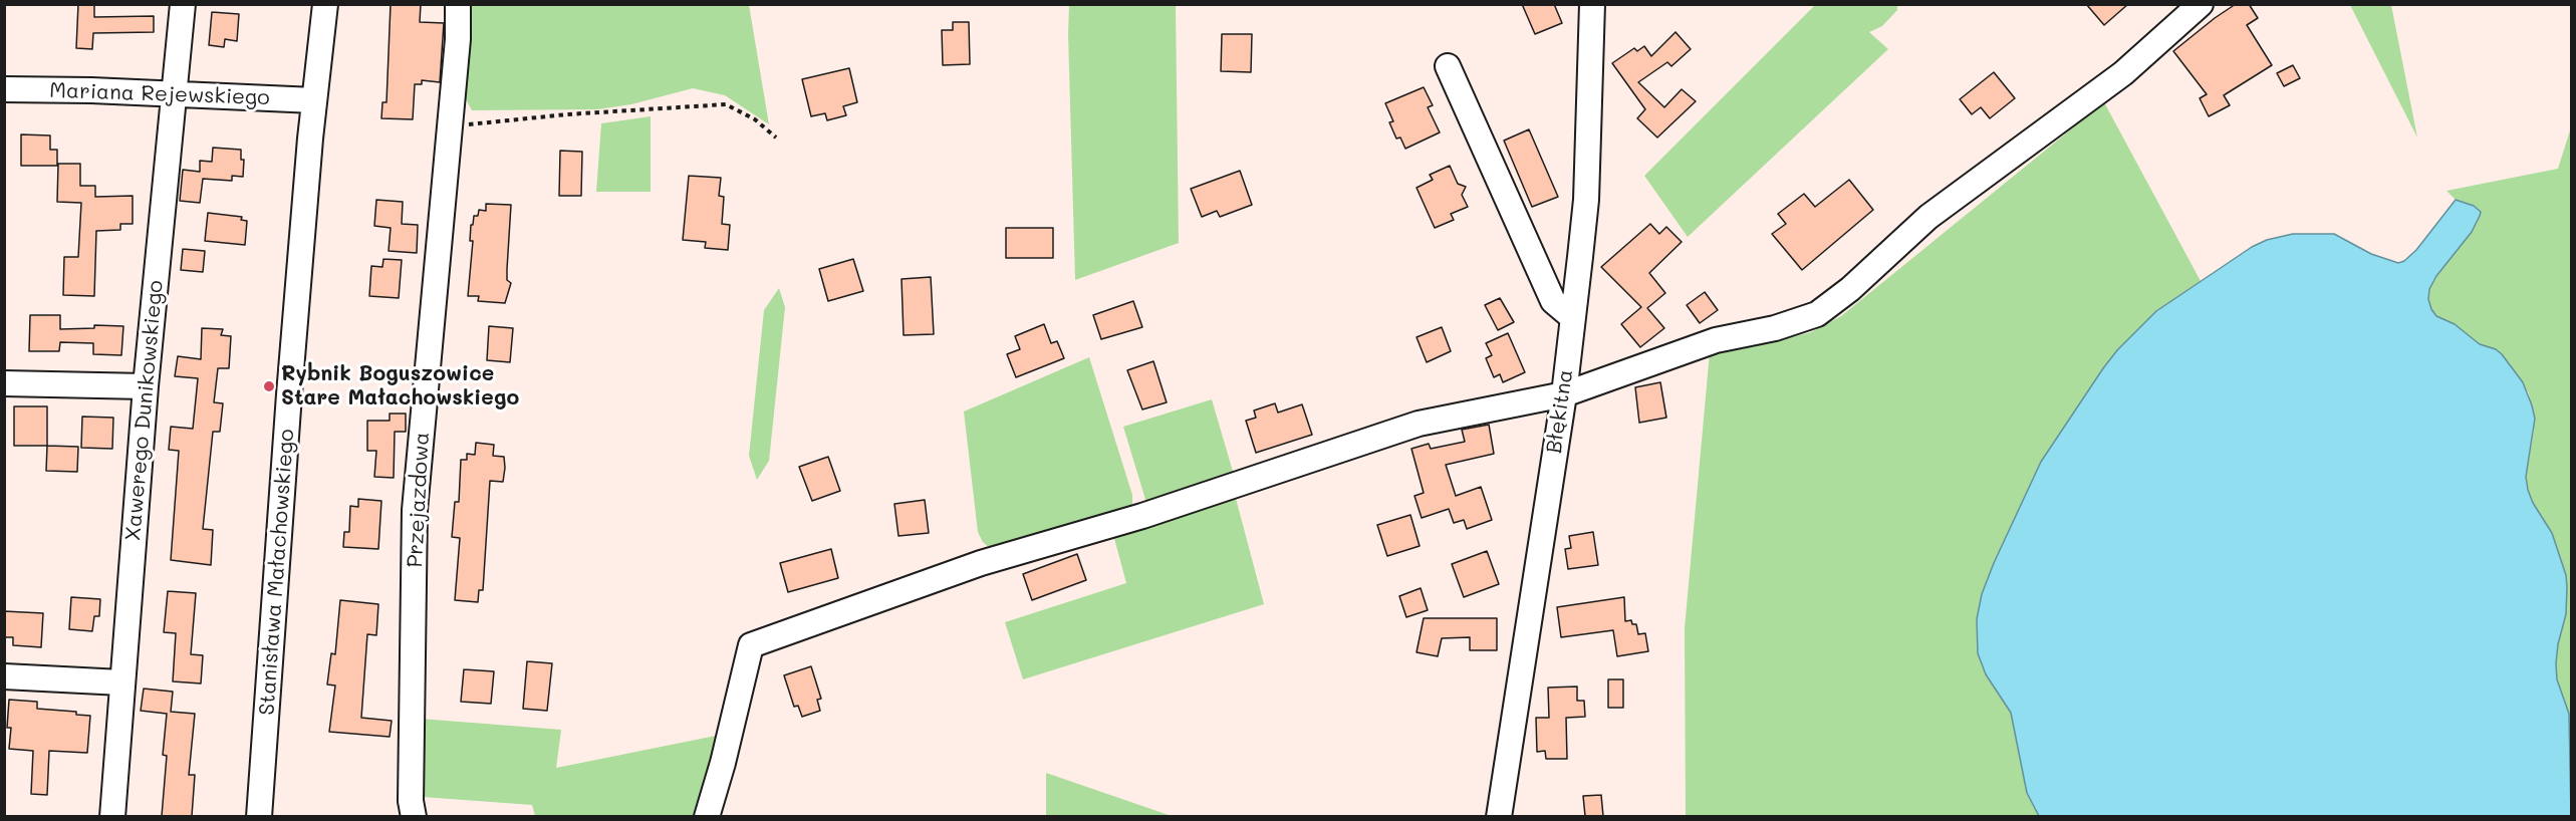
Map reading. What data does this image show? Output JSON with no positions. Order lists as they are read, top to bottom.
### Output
{
  "streets": {
    "street": [
      "Mariana Rejewskiego",
      "Xawerego Dunikowskiego",
      "Błękitna",
      "Przejazdowa",
      "Stanisława Małachowskiego"
    ]
  },
  "crossings": [
    ["Mariana Rejewskiego", "Xawerego Dunikowskiego"],
    ["Mariana Rejewskiego", "Stanisława Małachowskiego"]
  ],
  "places": ["Rybnik Boguszowice Stare Małachowskiego"]
}
